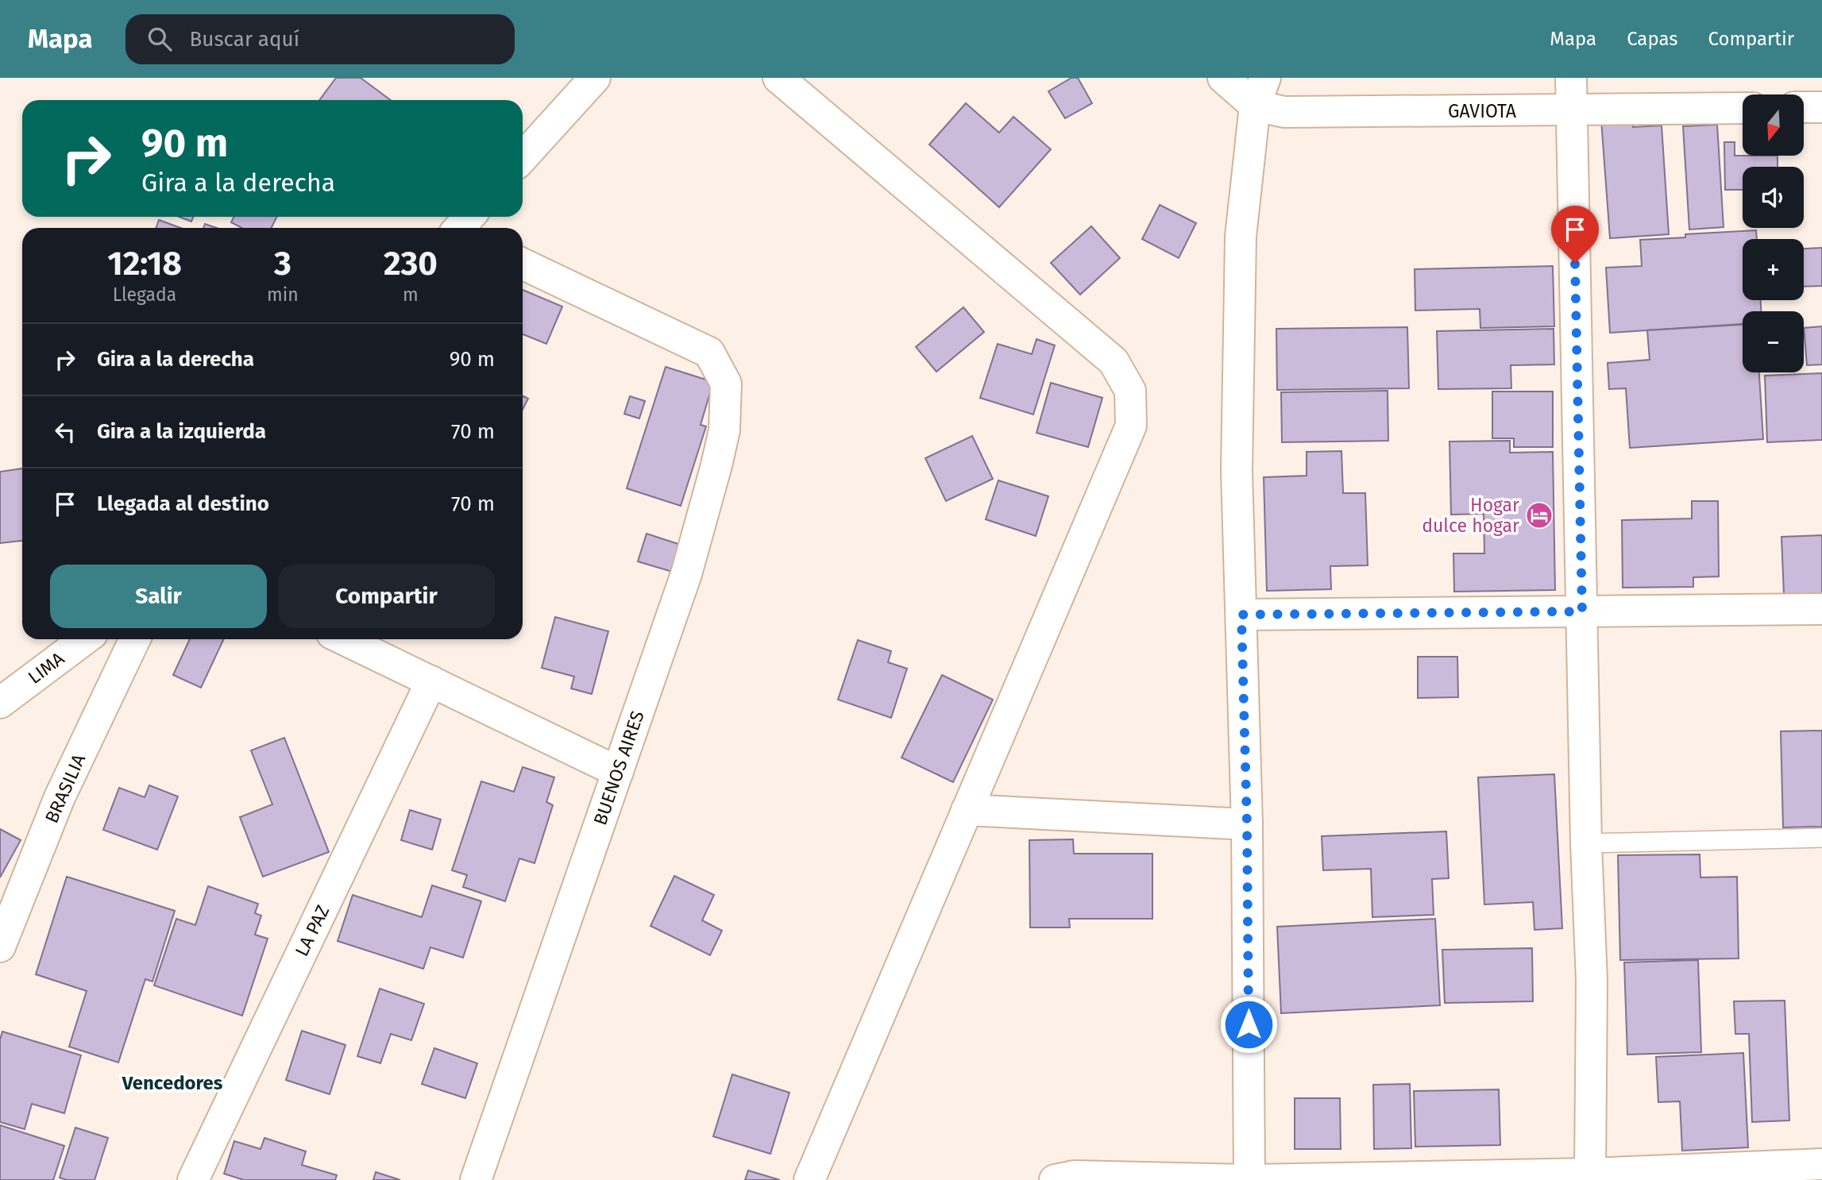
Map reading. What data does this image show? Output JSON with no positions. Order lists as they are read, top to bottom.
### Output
{
  "streets": {
    "street": [
      "GAVIOTA",
      "LIMA",
      "BUENOS AIRES",
      "BRASILIA",
      "LA PAZ"
    ]
  },
  "districts": ["Vencedores"],
  "places": {
    "hotel": ["Hogar dulce hogar"]
  },
  "north": "bottom",
  "page": {
    "header": "Mapa",
    "search": "Buscar aquí",
    "nav": ["Mapa", "Capas", "Compartir"],
    "map_buttons": ["+", "−"],
    "turn": ["90 m", "Gira a la derecha"],
    "eta": [
      "12:18",
      "Llegada",
      "3",
      "min",
      "230",
      "m"
    ],
    "list": [
      {
        "name": "Gira a la derecha",
        "value": "90 m"
      },
      {
        "name": "Gira a la izquierda",
        "value": "70 m"
      },
      {
        "name": "Llegada al destino",
        "value": "70 m"
      }
    ],
    "buttons": ["Salir", "Compartir"]
  }
}
